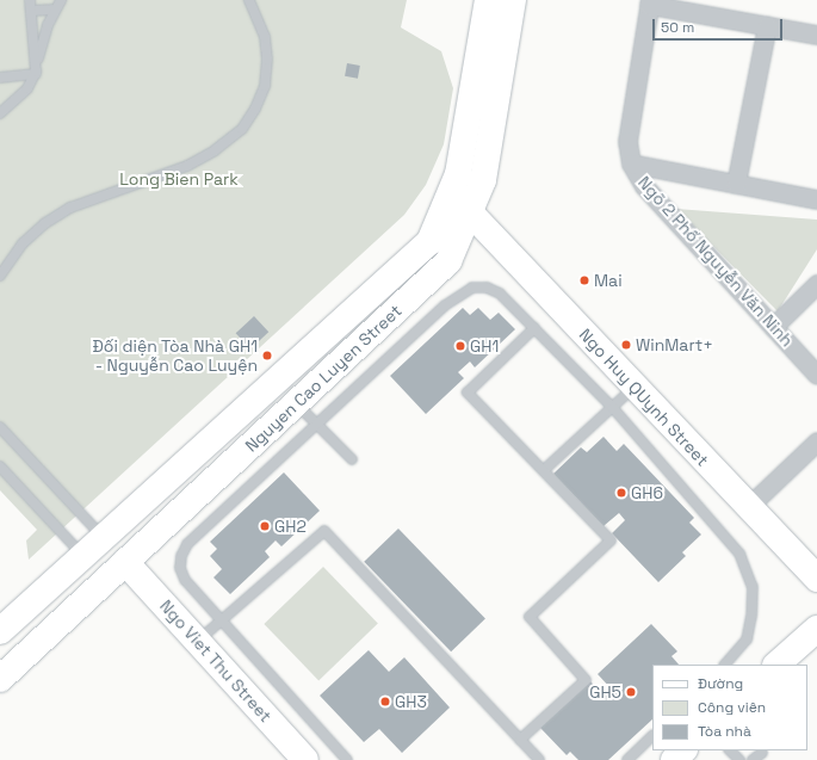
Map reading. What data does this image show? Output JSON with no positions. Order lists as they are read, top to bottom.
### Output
{
  "streets": {
    "street": [
      "Ngõ 2 Phố Nguyễn Văn Ninh",
      "Nguyen Cao Luyen Street",
      "Ngo Huy QUynh Street",
      "Ngo Viet Thu Street"
    ]
  },
  "crossings": [
    ["Nguyen Cao Luyen Street", "Ngo Huy QUynh Street"],
    ["Nguyen Cao Luyen Street", "Ngo Viet Thu Street"]
  ],
  "parks": ["Long Bien Park"],
  "places": [
    "Mai",
    "WinMart+",
    "GH1",
    "Đối diện Tòa Nhà GH1 - Nguyễn Cao Luyện",
    "GH6",
    "GH2",
    "GH5",
    "GH3"
  ],
  "legend": ["Đường", "Công viên", "Tòa nhà"],
  "scale_bar": "50 m"
}
